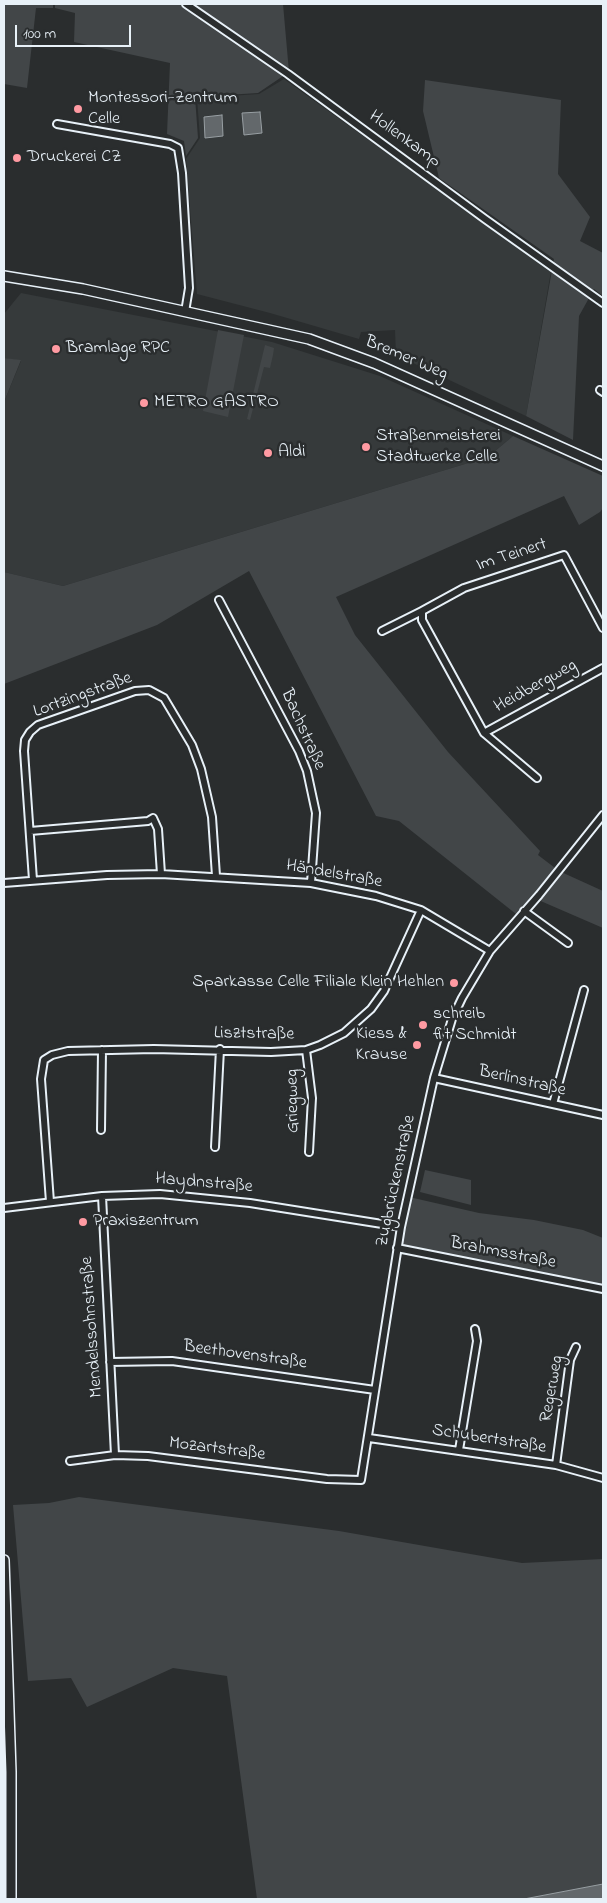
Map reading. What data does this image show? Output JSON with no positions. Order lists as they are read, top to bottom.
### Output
{
  "streets": {
    "main road": ["Bremer Weg"],
    "street": [
      "Hollenkamp",
      "Im Teinert",
      "Heidbergweg",
      "Lortzingstraße",
      "Bachstraße",
      "Händelstraße",
      "Lisztstraße",
      "Berlinstraße",
      "Griegweg",
      "Zugbrückenstraße",
      "Haydnstraße",
      "Brahmsstraße",
      "Mendelssohnstraße",
      "Beethovenstraße",
      "Regerweg",
      "Schubertstraße",
      "Mozartstraße"
    ]
  },
  "crossings": [
    ["Lortzingstraße", "Händelstraße"],
    ["Bachstraße", "Händelstraße"],
    ["Händelstraße", "Lisztstraße"],
    ["Händelstraße", "Zugbrückenstraße"],
    ["Lisztstraße", "Griegweg"],
    ["Lisztstraße", "Haydnstraße"],
    ["Berlinstraße", "Zugbrückenstraße"],
    ["Zugbrückenstraße", "Haydnstraße"],
    ["Zugbrückenstraße", "Brahmsstraße"],
    ["Zugbrückenstraße", "Beethovenstraße"],
    ["Zugbrückenstraße", "Schubertstraße"],
    ["Zugbrückenstraße", "Mozartstraße"],
    ["Haydnstraße", "Mendelssohnstraße"],
    ["Mendelssohnstraße", "Beethovenstraße"],
    ["Mendelssohnstraße", "Mozartstraße"],
    ["Regerweg", "Schubertstraße"]
  ],
  "places": [
    "Montessori-Zentrum Celle",
    "Druckerei CZ",
    "Bramlage RPC",
    "METRO GASTRO",
    "Straßenmeisterei Stadtwerke Celle",
    "Aldi",
    "Sparkasse Celle Filiale Klein Hehlen",
    "schreib fit Schmidt",
    "Kiess & Krause",
    "Praxiszentrum"
  ],
  "scale_bar": "100 m"
}
